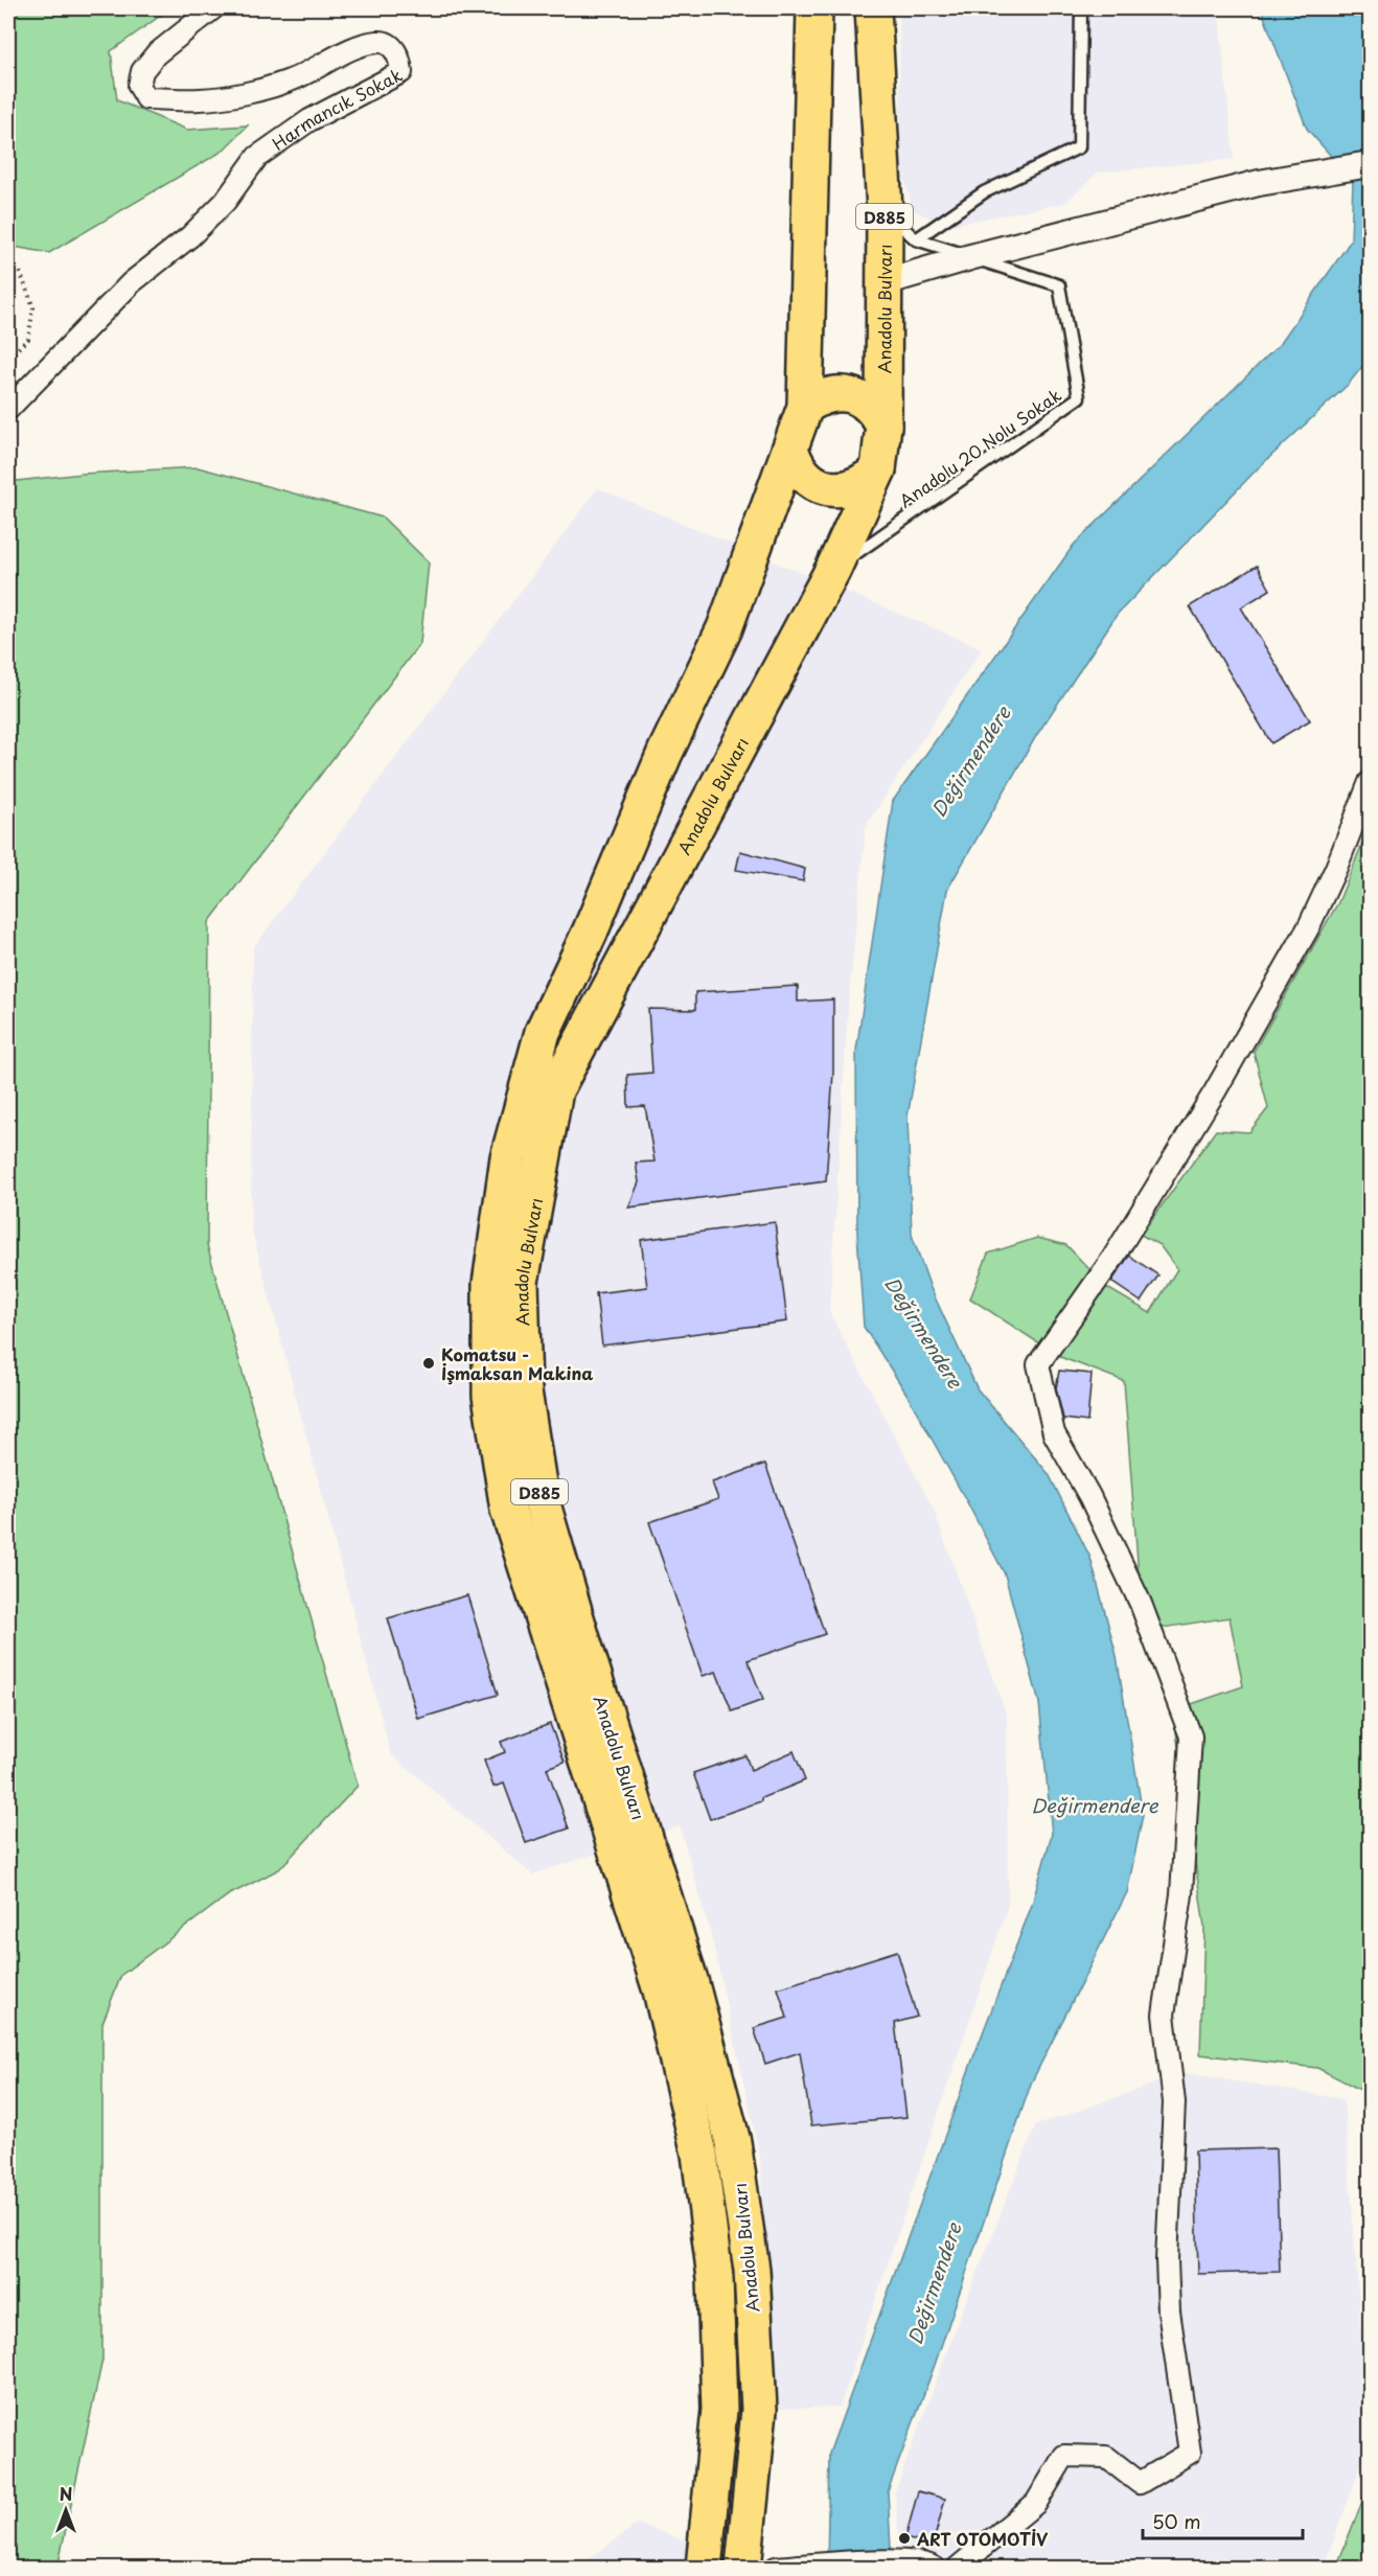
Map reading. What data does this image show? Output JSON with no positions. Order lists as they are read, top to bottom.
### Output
{
  "streets": {
    "highway": ["D885", "Anadolu Bulvarı"],
    "street": ["Harmancık Sokak"],
    "lane": ["Anadolu 20 Nolu Sokak"]
  },
  "crossings": [
    ["Anadolu Bulvarı", "Anadolu 20 Nolu Sokak"]
  ],
  "water": ["Değirmendere"],
  "places": ["Komatsu - İşmaksan Makina", "ART OTOMOTİV"],
  "scale_bar": "50 m",
  "north": "top"
}
